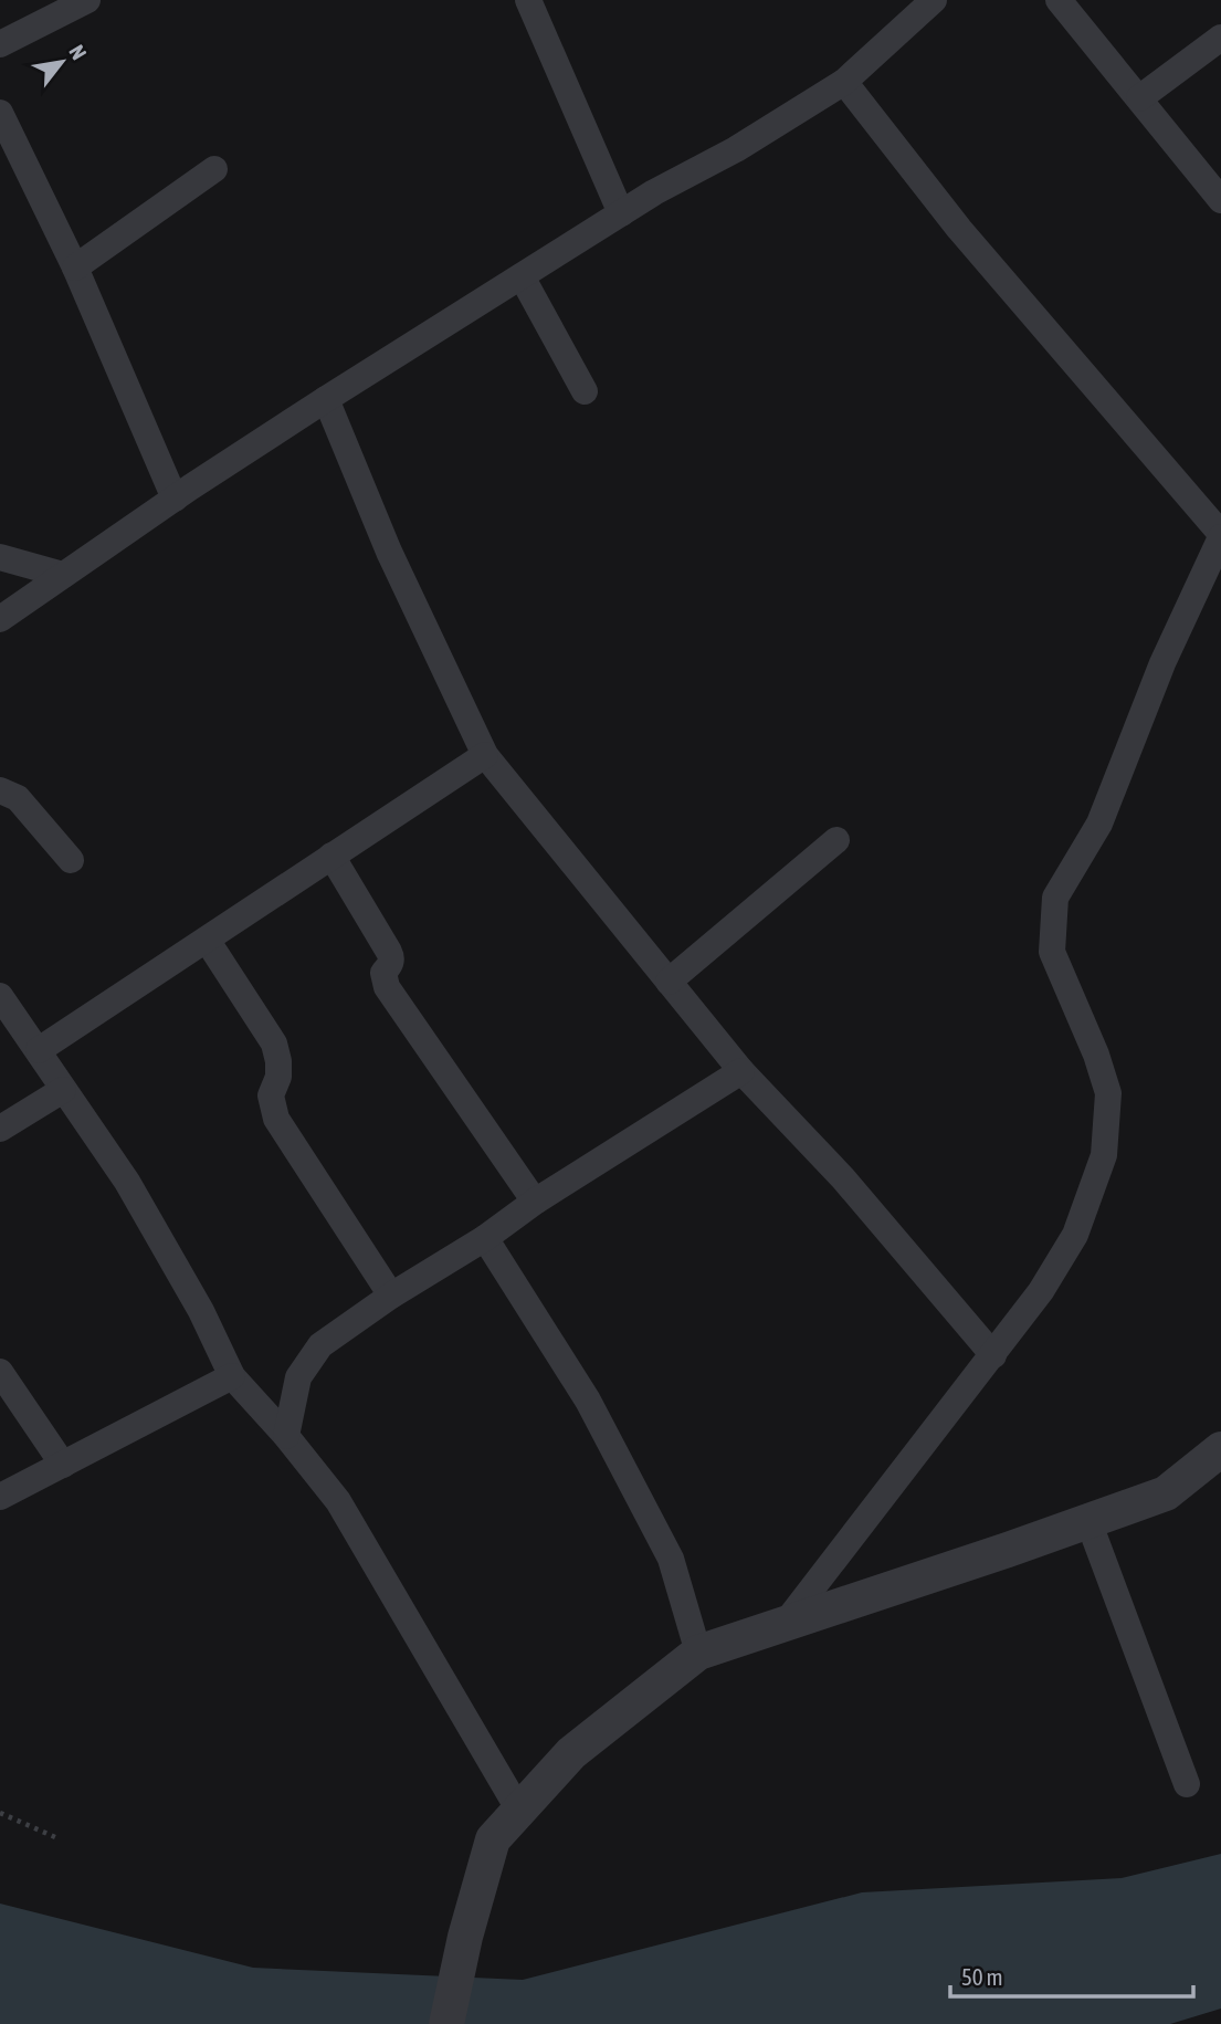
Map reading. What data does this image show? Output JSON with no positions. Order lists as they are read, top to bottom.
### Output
{
  "scale_bar": "50 m",
  "north": "top right"
}
